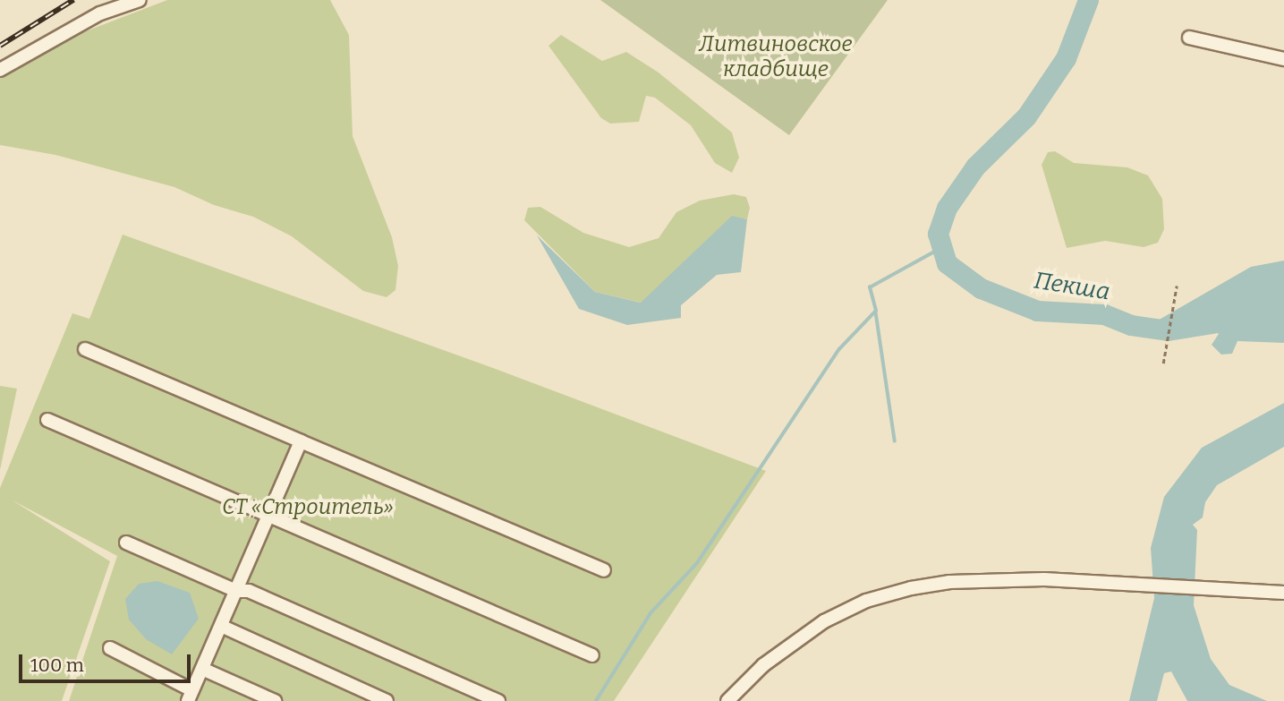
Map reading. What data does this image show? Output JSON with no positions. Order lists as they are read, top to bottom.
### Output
{
  "water": ["Пекша"],
  "parks": ["Литвиновское кладбище", "СТ «Строитель»"],
  "scale_bar": "100 m"
}
